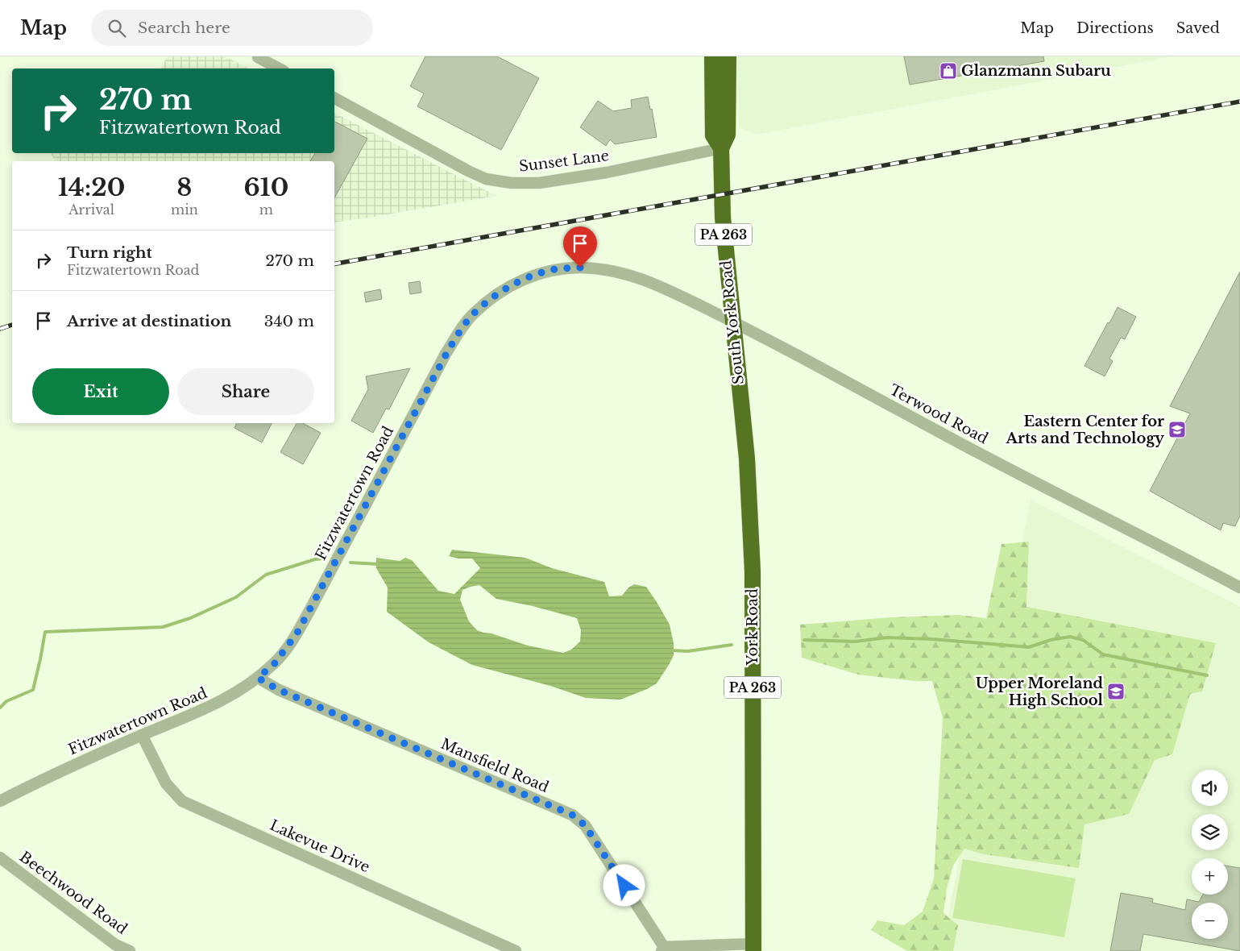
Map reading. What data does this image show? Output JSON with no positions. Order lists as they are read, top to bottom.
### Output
{
  "streets": {
    "highway": ["PA 263", "South York Road", "York Road"],
    "street": [
      "Sunset Lane",
      "Terwood Road",
      "Fitzwatertown Road",
      "Mansfield Road",
      "Lakevue Drive",
      "Beechwood Road"
    ]
  },
  "crossings": [
    ["Sunset Lane", "South York Road"],
    ["South York Road", "Terwood Road"],
    ["South York Road", "Fitzwatertown Road"],
    ["South York Road", "York Road"],
    ["Terwood Road", "Fitzwatertown Road"],
    ["Fitzwatertown Road", "Mansfield Road"],
    ["Fitzwatertown Road", "Lakevue Drive"]
  ],
  "places": {
    "shop": ["Glanzmann Subaru"],
    "school or university": ["Eastern Center for Arts and Technology", "Upper Moreland High School"]
  },
  "page": {
    "header": "Map",
    "search": "Search here",
    "nav": ["Map", "Directions", "Saved"],
    "turn": ["270 m", "Fitzwatertown Road"],
    "eta": [
      "14:20",
      "Arrival",
      "8",
      "min",
      "610",
      "m"
    ],
    "list": [
      {
        "name": "Turn right",
        "note": "Fitzwatertown Road",
        "value": "270 m"
      },
      {
        "name": "Arrive at destination",
        "value": "340 m"
      }
    ],
    "buttons": ["Exit", "Share"],
    "map_buttons": ["+", "−"]
  }
}
